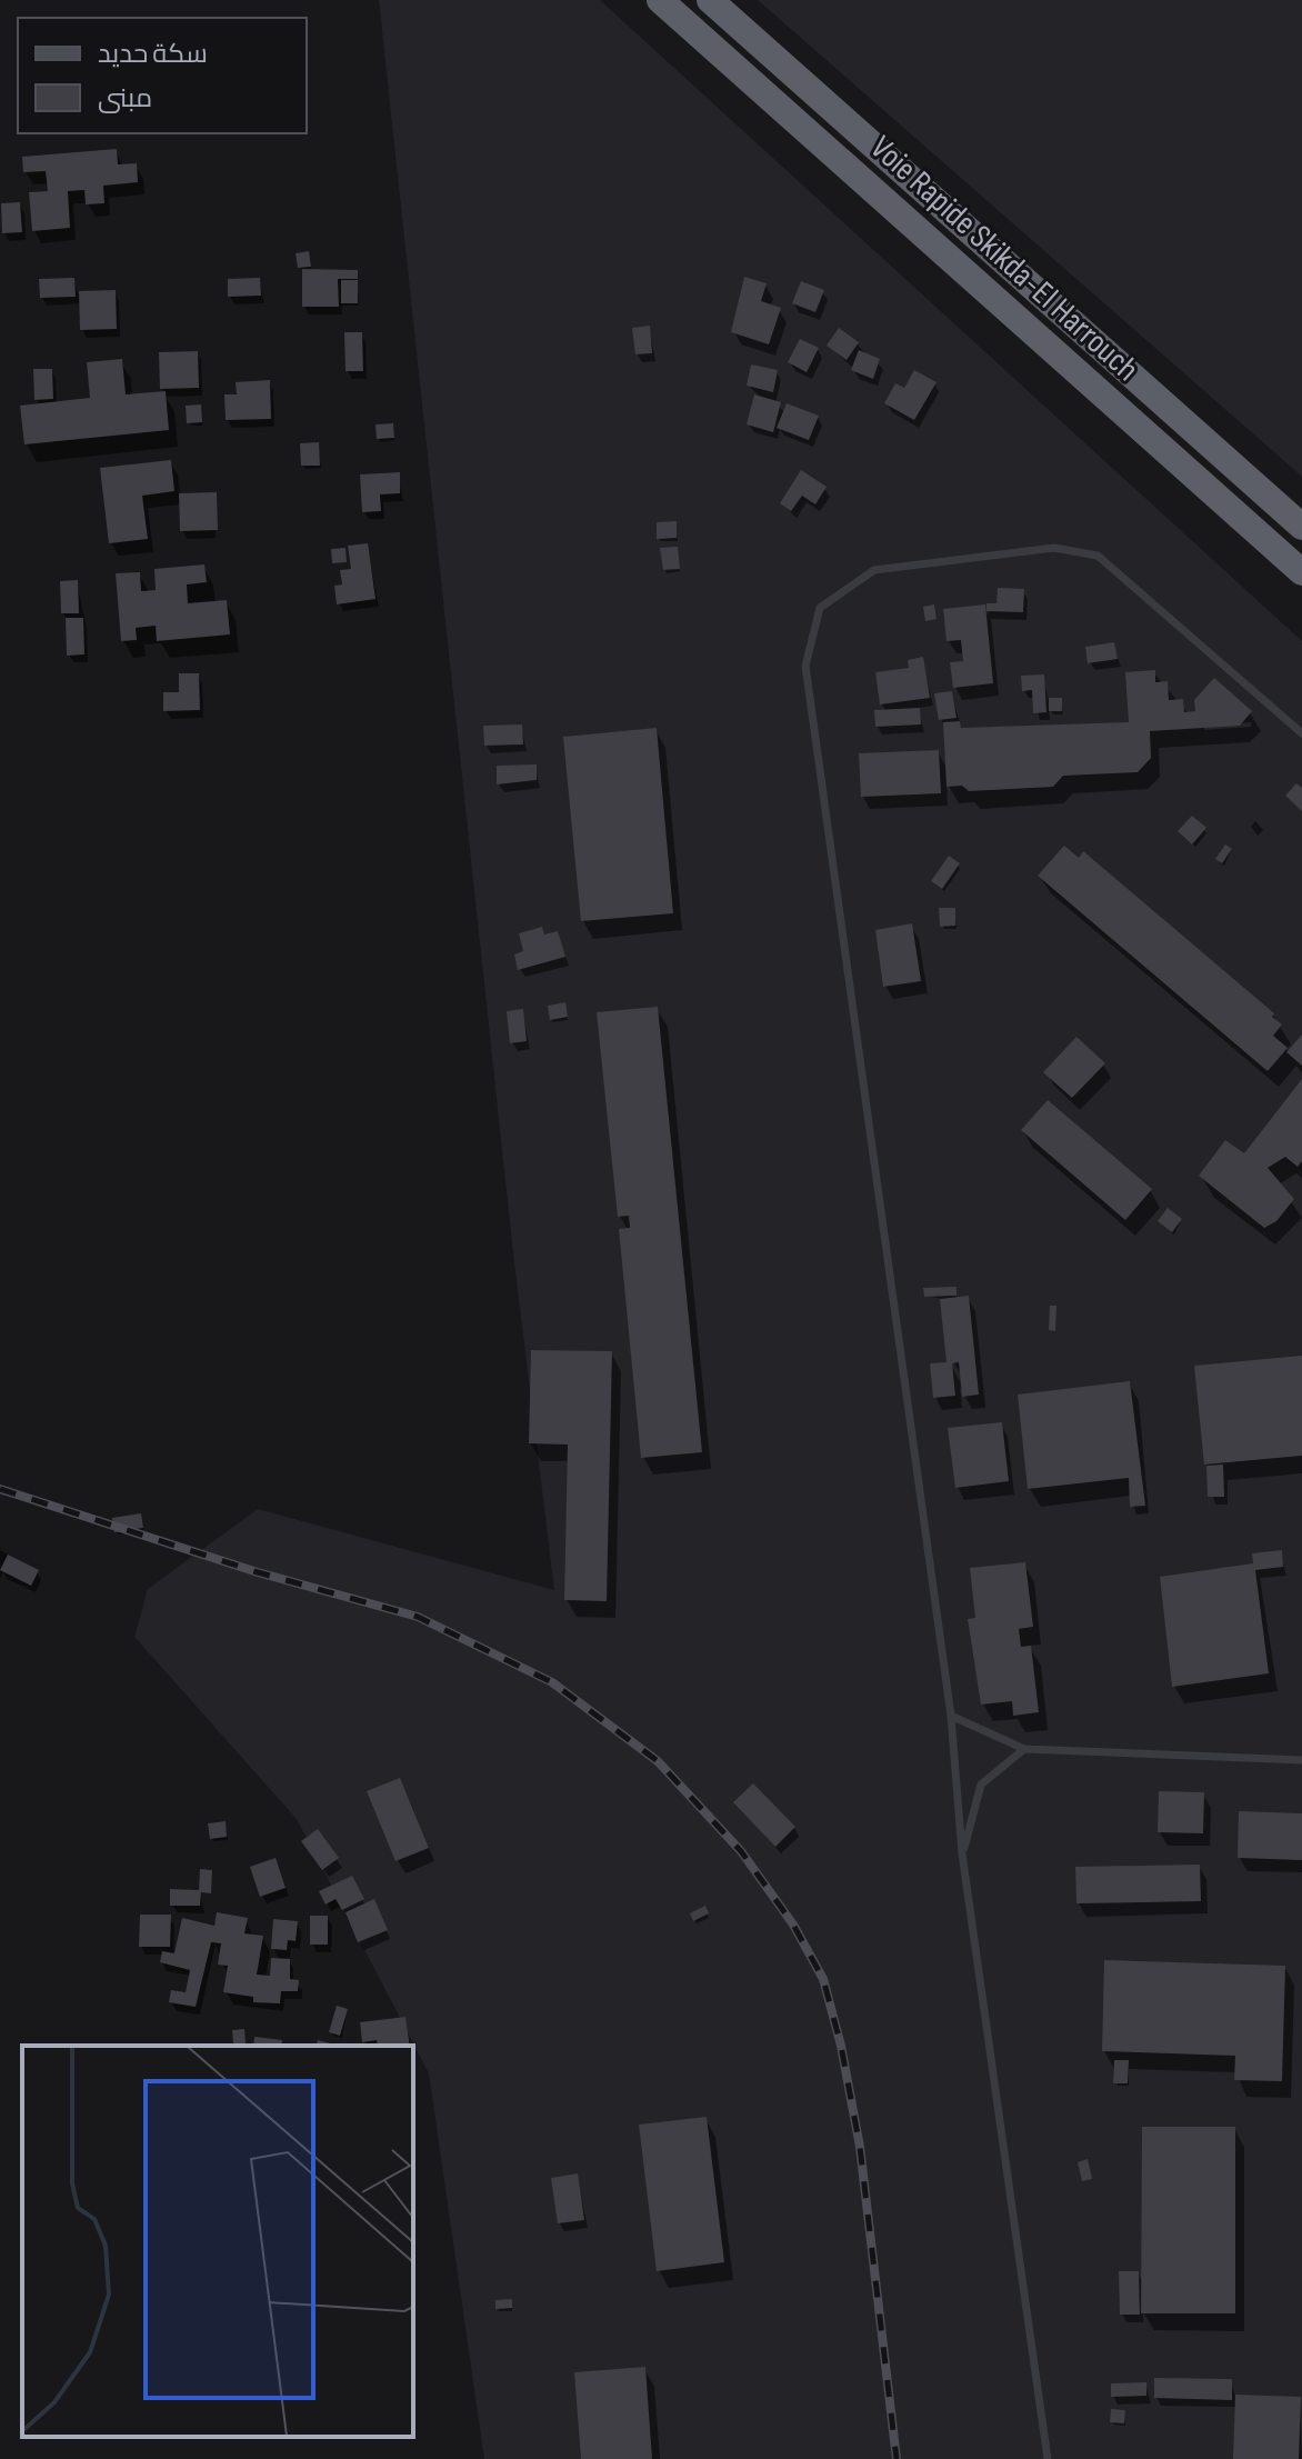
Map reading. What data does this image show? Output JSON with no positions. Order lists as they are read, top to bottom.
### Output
{
  "streets": {
    "highway": ["Voie Rapide Skikda-El Harrouch"]
  },
  "legend": ["سكة حديد", "مبنى"]
}
